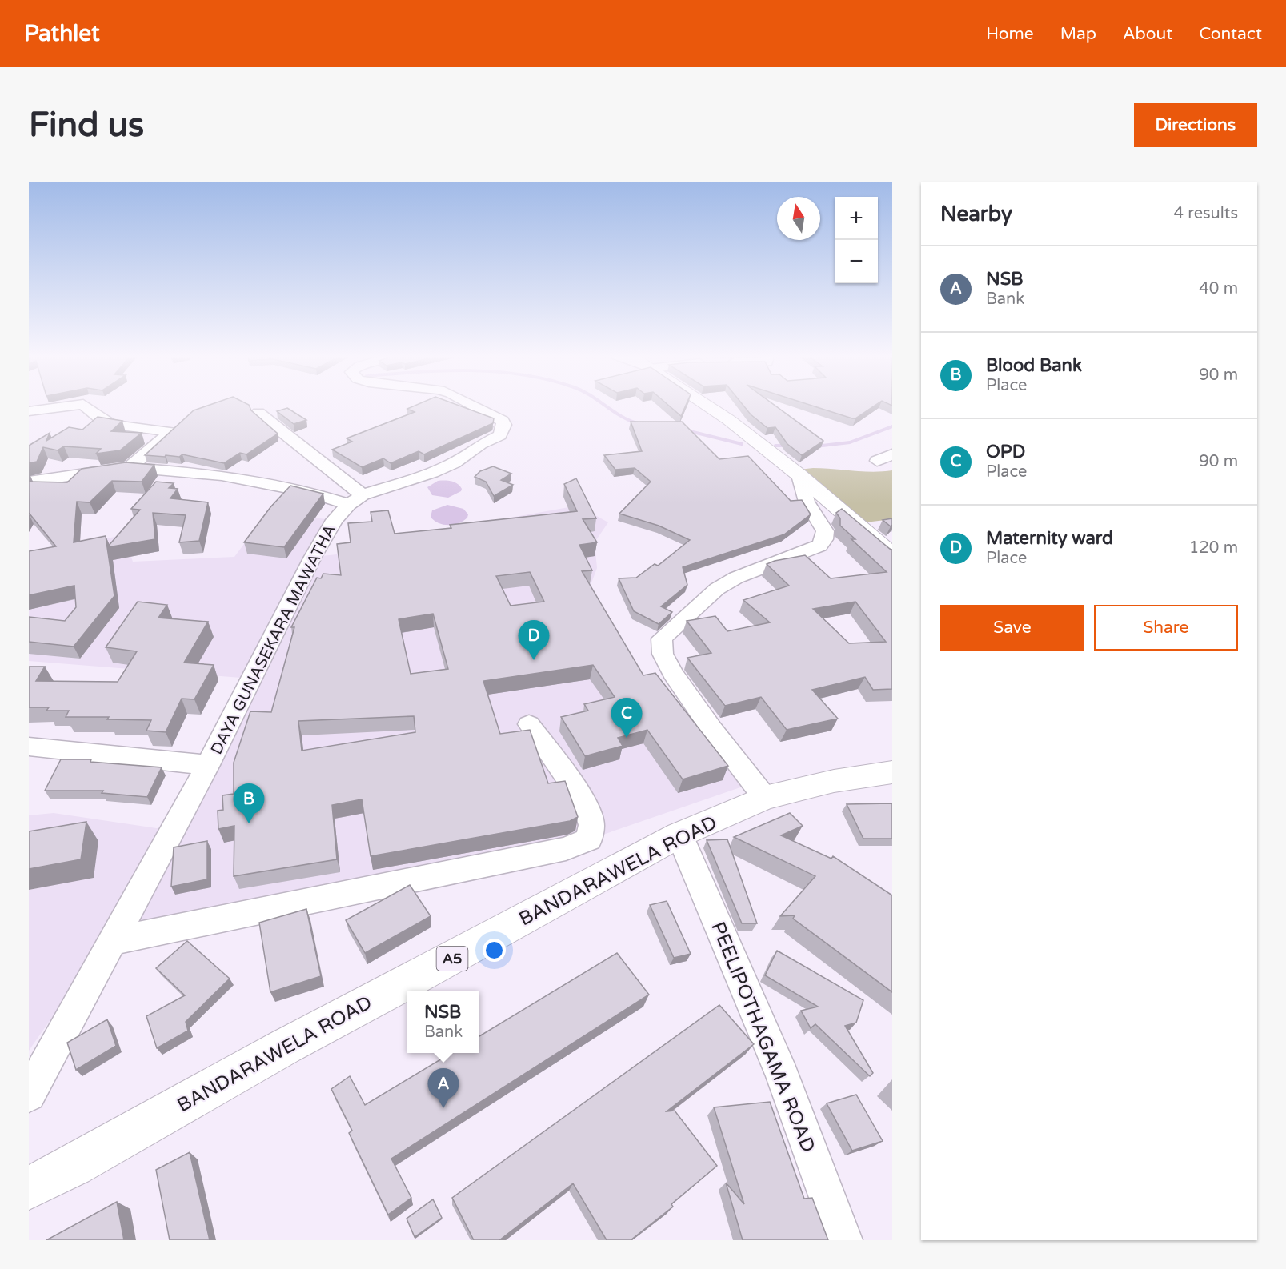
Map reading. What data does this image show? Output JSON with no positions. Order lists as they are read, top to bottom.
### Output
{
  "streets": {
    "main road": ["BANDARAWELA ROAD", "A5"],
    "street": ["DAYA GUNASEKARA MAWATHA", "PEELIPOTHAGAMA ROAD"]
  },
  "crossings": [
    ["BANDARAWELA ROAD", "PEELIPOTHAGAMA ROAD"]
  ],
  "north": "top",
  "page": {
    "header": "Pathlet",
    "nav": [
      "Home",
      "Map",
      "About",
      "Contact"
    ],
    "buttons": [
      "Directions",
      ["Save", "Share"]
    ],
    "title": "Find us",
    "heading": ["Nearby", "4 results"],
    "map_buttons": ["+", "−"],
    "list": [
      {
        "mark": "A",
        "name": "NSB",
        "note": "Bank",
        "value": "40 m"
      },
      {
        "mark": "B",
        "name": "Blood Bank",
        "note": "Place",
        "value": "90 m"
      },
      {
        "mark": "C",
        "name": "OPD",
        "note": "Place",
        "value": "90 m"
      },
      {
        "mark": "D",
        "name": "Maternity ward",
        "note": "Place",
        "value": "120 m"
      }
    ],
    "pins": [
      "D",
      "C",
      "B",
      "A"
    ],
    "popup": ["NSB", "Bank"]
  }
}
